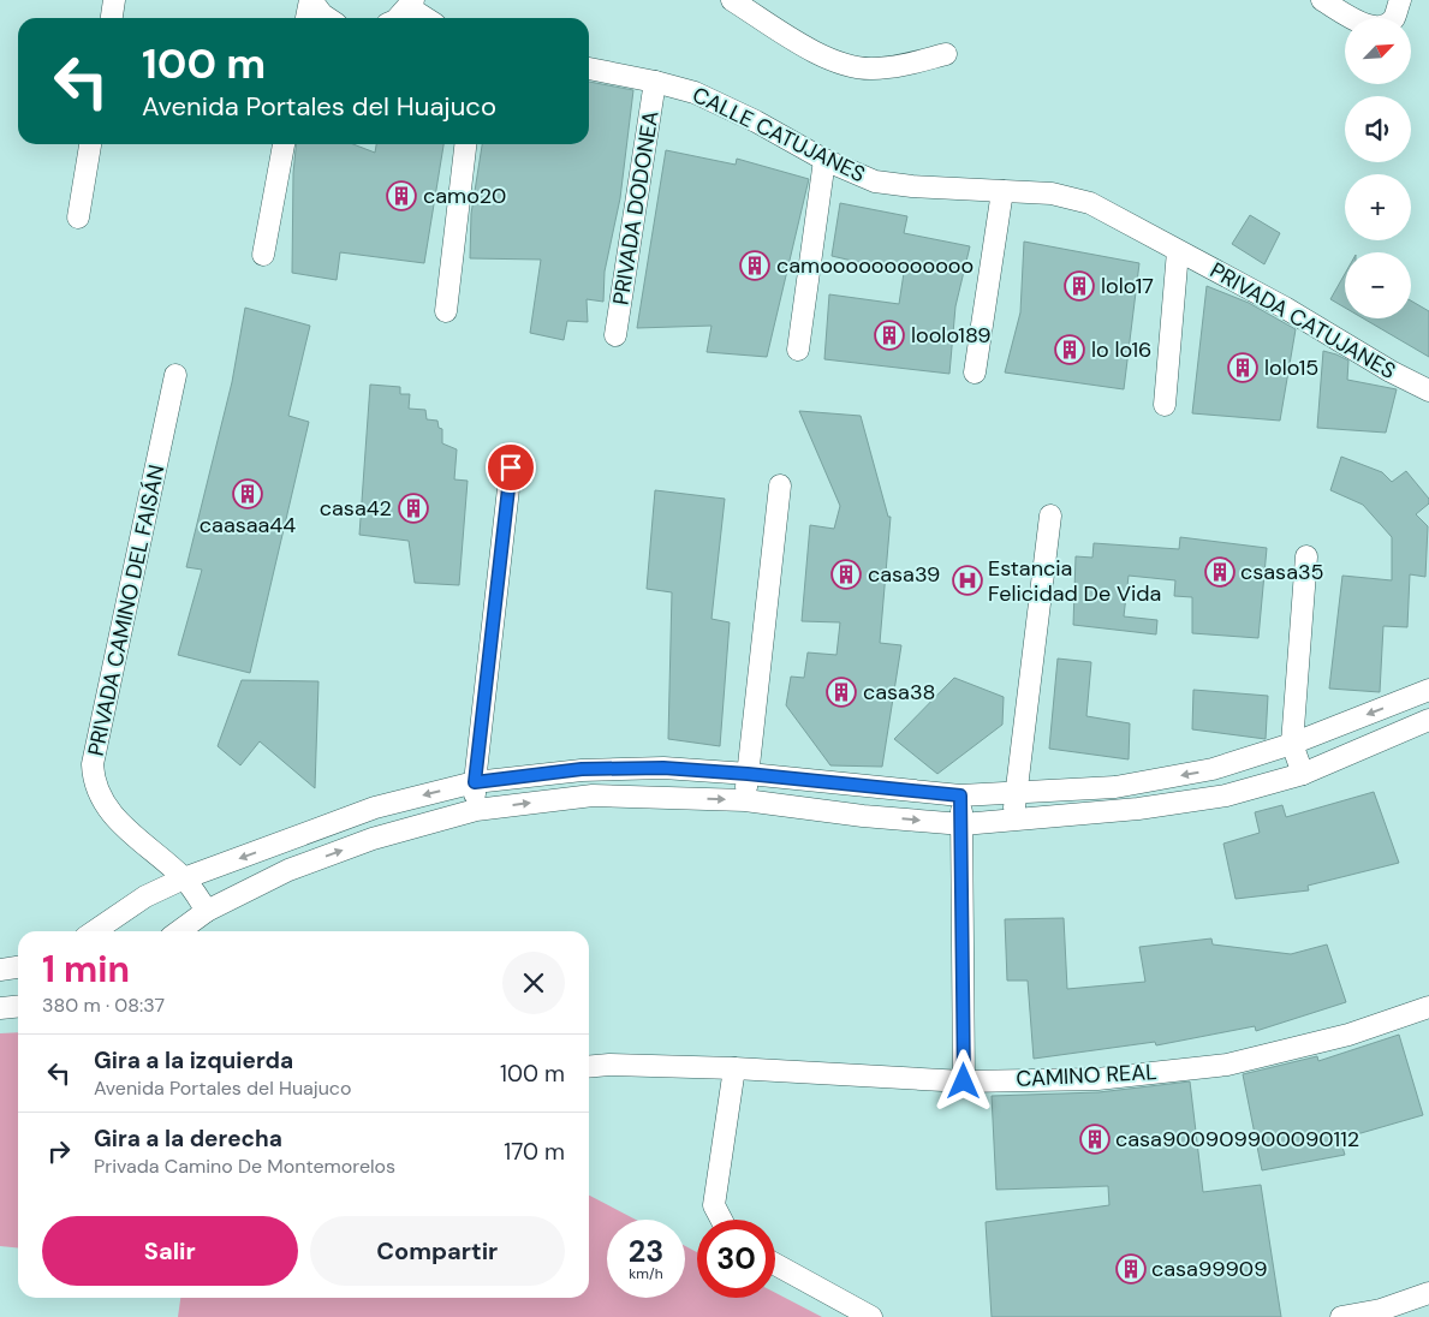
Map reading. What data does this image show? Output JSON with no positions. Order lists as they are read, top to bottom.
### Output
{
  "streets": {
    "street": [
      "CALLE CATUJANES",
      "PRIVADA DODONEA",
      "PRIVADA CATUJANES",
      "PRIVADA CAMINO DEL FAISÁN",
      "CAMINO REAL"
    ]
  },
  "crossings": [
    ["CALLE CATUJANES", "PRIVADA DODONEA"],
    ["CALLE CATUJANES", "PRIVADA CATUJANES"]
  ],
  "places": {
    "building": [
      "camo20",
      "camoooooooooooo",
      "lolo17",
      "loolo189",
      "lo lo16",
      "lolo15",
      "caasaa44",
      "casa42",
      "csasa35",
      "casa39",
      "casa38",
      "casa900909900090112",
      "casa99909"
    ],
    "hospital": ["Estancia Felicidad De Vida"]
  },
  "north": "top right",
  "page": {
    "map_buttons": ["+", "−"],
    "turn": ["100 m", "Avenida Portales del Huajuco"],
    "heading": ["1 min", "380 m · 08:37"],
    "list": [
      {
        "name": "Gira a la izquierda",
        "note": "Avenida Portales del Huajuco",
        "value": "100 m"
      },
      {
        "name": "Gira a la derecha",
        "note": "Privada Camino De Montemorelos",
        "value": "170 m"
      }
    ],
    "buttons": ["Salir", "Compartir"],
    "speed": "23 km/h",
    "limit": "30"
  }
}
